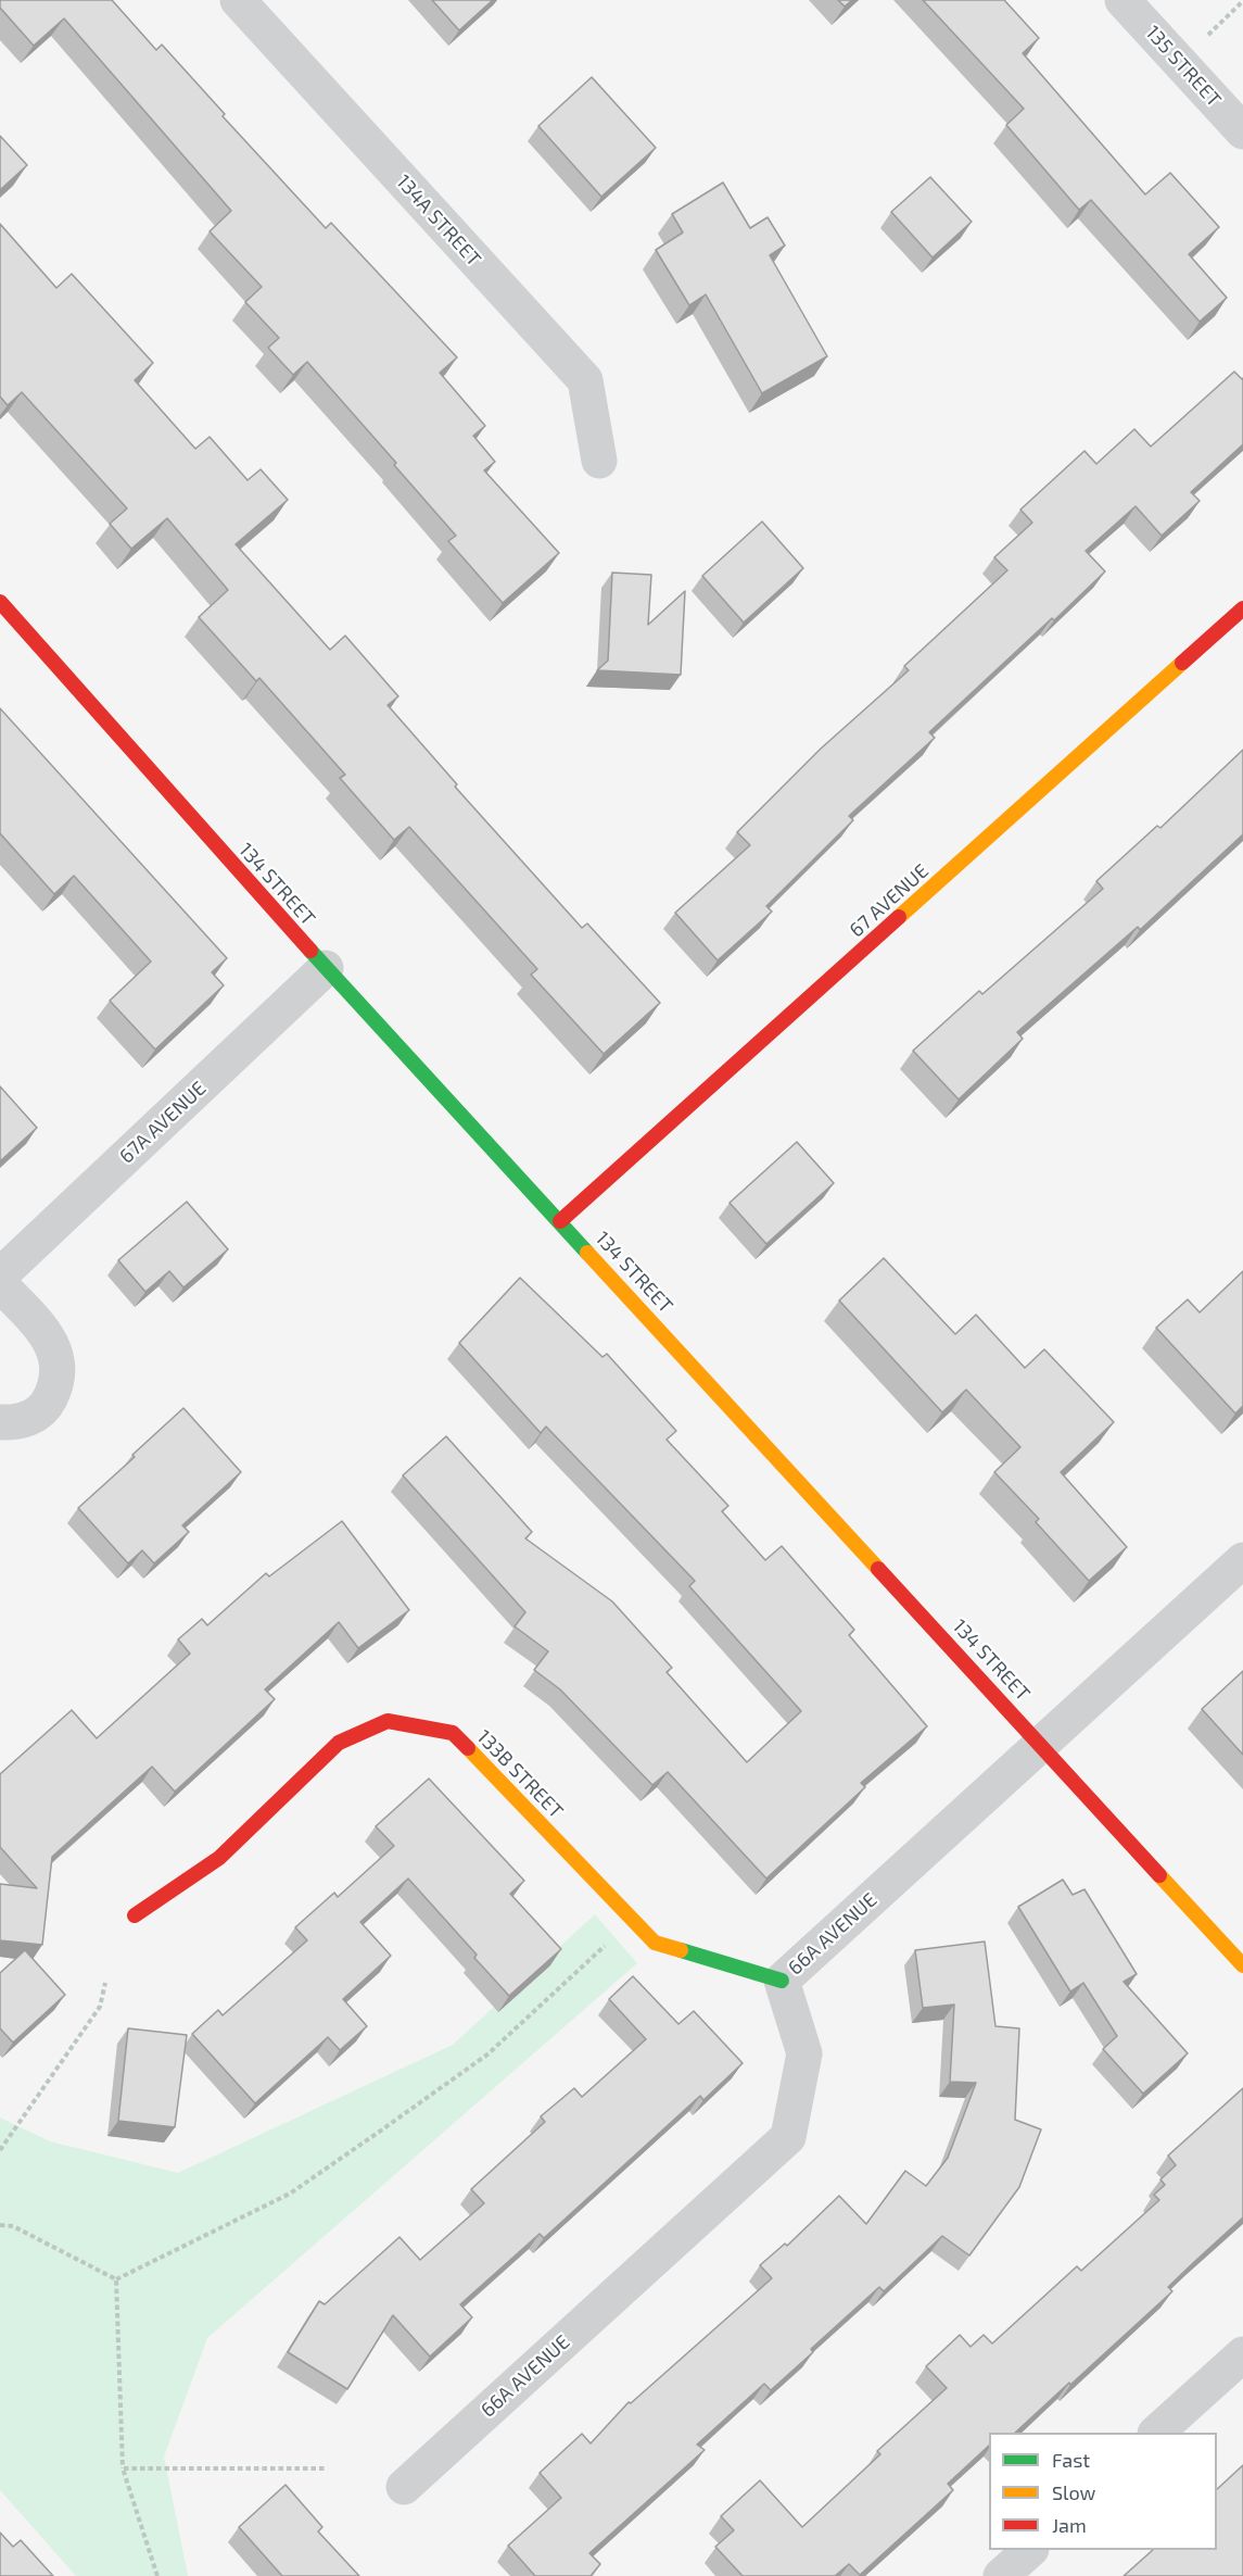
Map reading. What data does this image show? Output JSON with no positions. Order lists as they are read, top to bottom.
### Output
{
  "streets": {
    "street": [
      "135 STREET",
      "134A STREET",
      "134 STREET",
      "67 AVENUE",
      "67A AVENUE",
      "133B STREET",
      "66A AVENUE"
    ]
  },
  "crossings": [
    ["134 STREET", "67 AVENUE"],
    ["134 STREET", "67A AVENUE"],
    ["134 STREET", "66A AVENUE"],
    ["133B STREET", "66A AVENUE"]
  ],
  "legend": ["Fast", "Slow", "Jam"]
}
